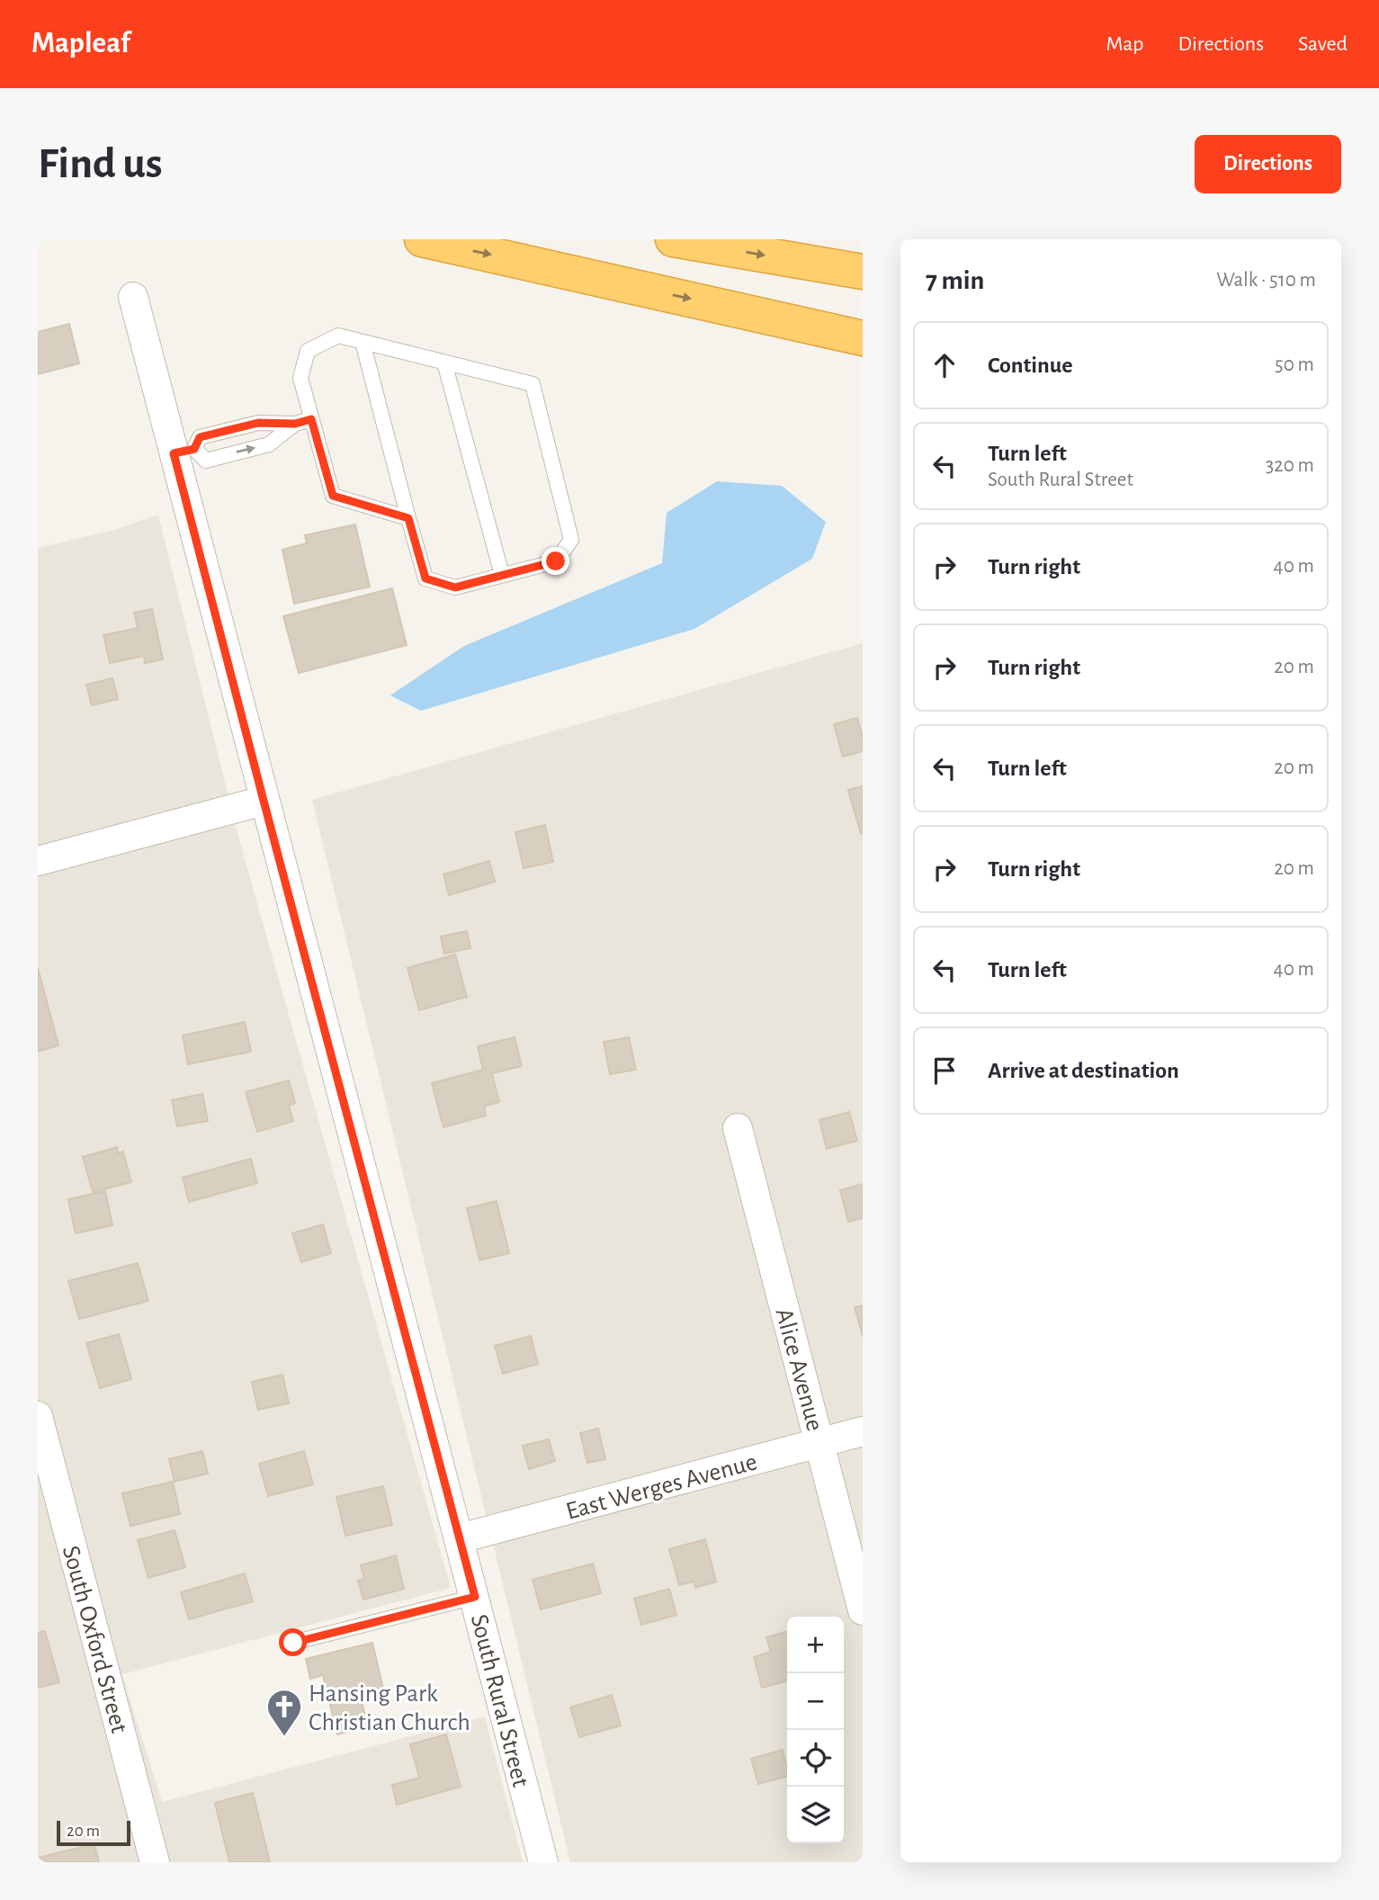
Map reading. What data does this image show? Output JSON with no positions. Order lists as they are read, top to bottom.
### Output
{
  "streets": {
    "street": [
      "Alice Avenue",
      "East Werges Avenue",
      "South Oxford Street",
      "South Rural Street"
    ]
  },
  "crossings": [
    ["Alice Avenue", "East Werges Avenue"],
    ["East Werges Avenue", "South Rural Street"]
  ],
  "places": {
    "church": ["Hansing Park Christian Church"]
  },
  "scale_bar": "20 m",
  "page": {
    "header": "Mapleaf",
    "nav": ["Map", "Directions", "Saved"],
    "buttons": "Directions",
    "title": "Find us",
    "heading": ["7 min", "Walk · 510 m"],
    "list": [
      ["Continue", "50 m"],
      ["Turn left", "South Rural Street", "320 m"],
      ["Turn right", "40 m"],
      ["Turn right", "20 m"],
      ["Turn left", "20 m"],
      ["Turn right", "20 m"],
      ["Turn left", "40 m"],
      "Arrive at destination"
    ],
    "map_buttons": ["+", "−"],
    "scale": "20 m"
  }
}
